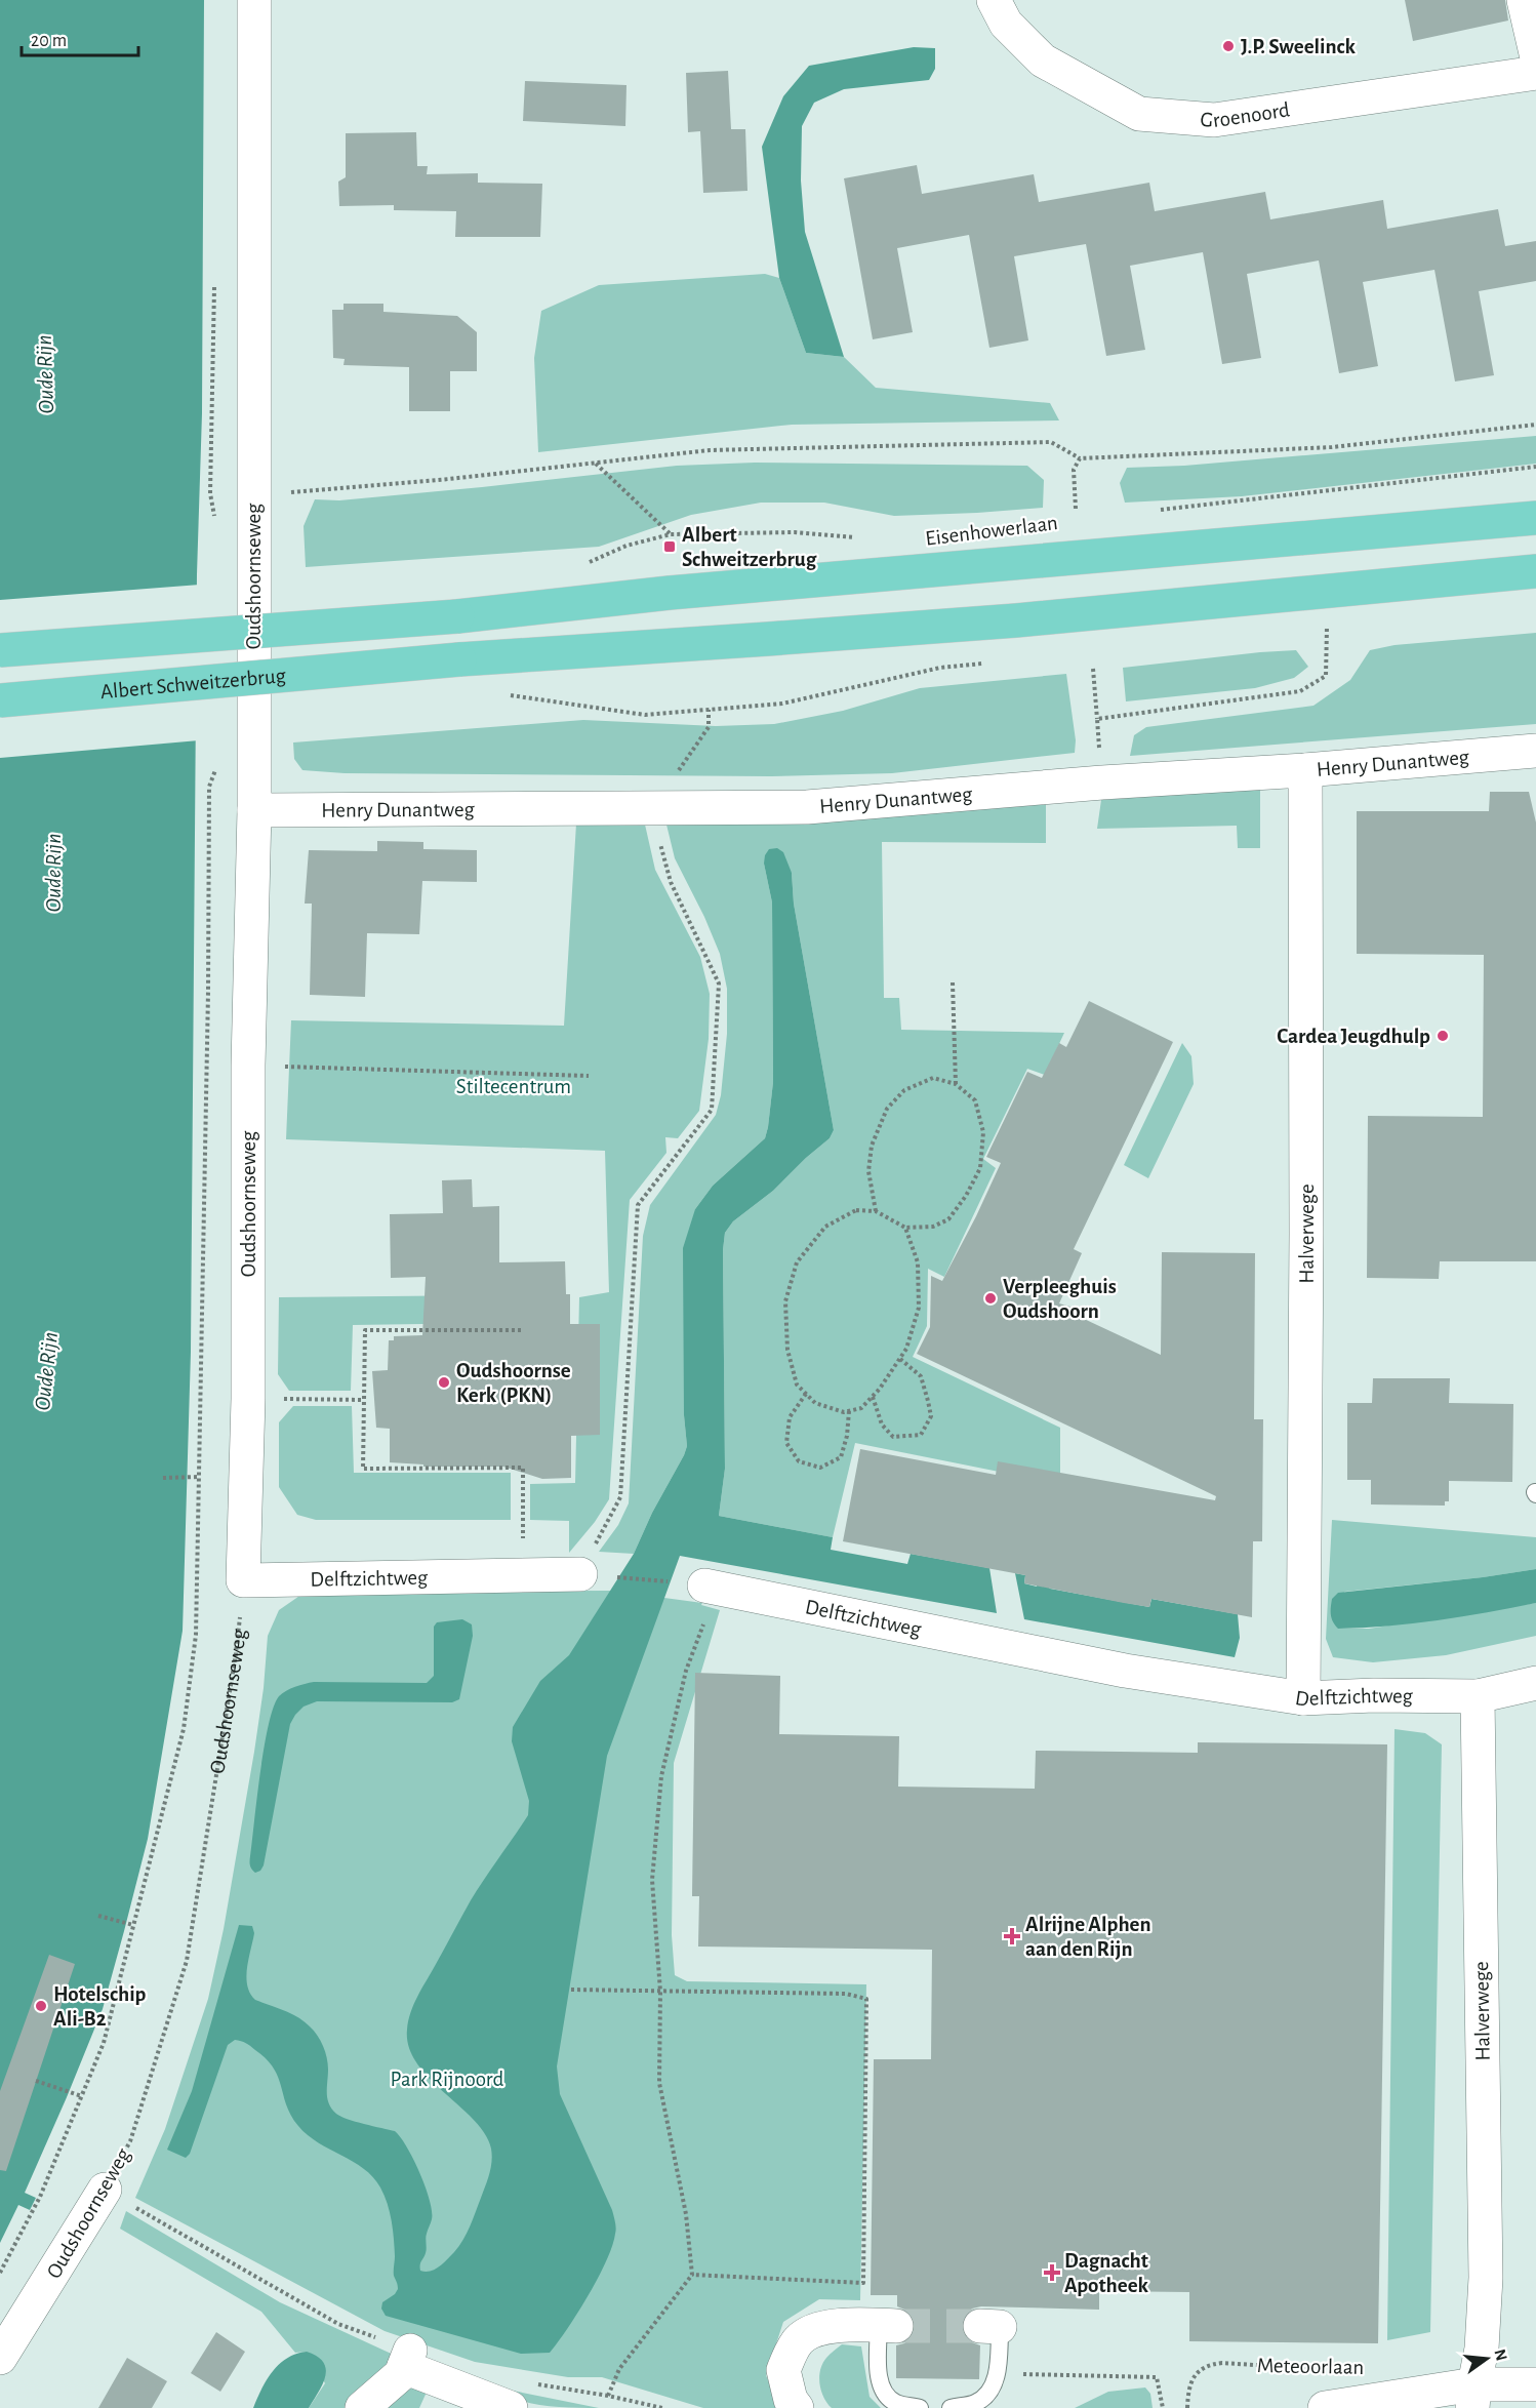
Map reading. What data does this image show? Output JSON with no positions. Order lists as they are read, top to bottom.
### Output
{
  "streets": {
    "main road": ["Eisenhowerlaan", "Albert Schweitzerbrug"],
    "street": [
      "Groenoord",
      "Oudshoornseweg",
      "Henry Dunantweg",
      "Halverwege",
      "Delftzichtweg",
      "Meteoorlaan"
    ]
  },
  "crossings": [
    ["Oudshoornseweg", "Henry Dunantweg"],
    ["Oudshoornseweg", "Delftzichtweg"],
    ["Henry Dunantweg", "Halverwege"],
    ["Halverwege", "Delftzichtweg"],
    ["Halverwege", "Meteoorlaan"]
  ],
  "water": ["Oude Rijn"],
  "parks": ["Stiltecentrum", "Park Rijnoord"],
  "places": {
    "other": [
      "J.P. Sweelinck",
      "Cardea Jeugdhulp",
      "Verpleeghuis Oudshoorn",
      "Oudshoornse Kerk (PKN)",
      "Hotelschip Ali-B2"
    ],
    "transit": ["Albert Schweitzerbrug"],
    "health": ["Alrijne Alphen aan den Rijn", "Dagnacht Apotheek"]
  },
  "scale_bar": "20 m",
  "north": "right"
}
